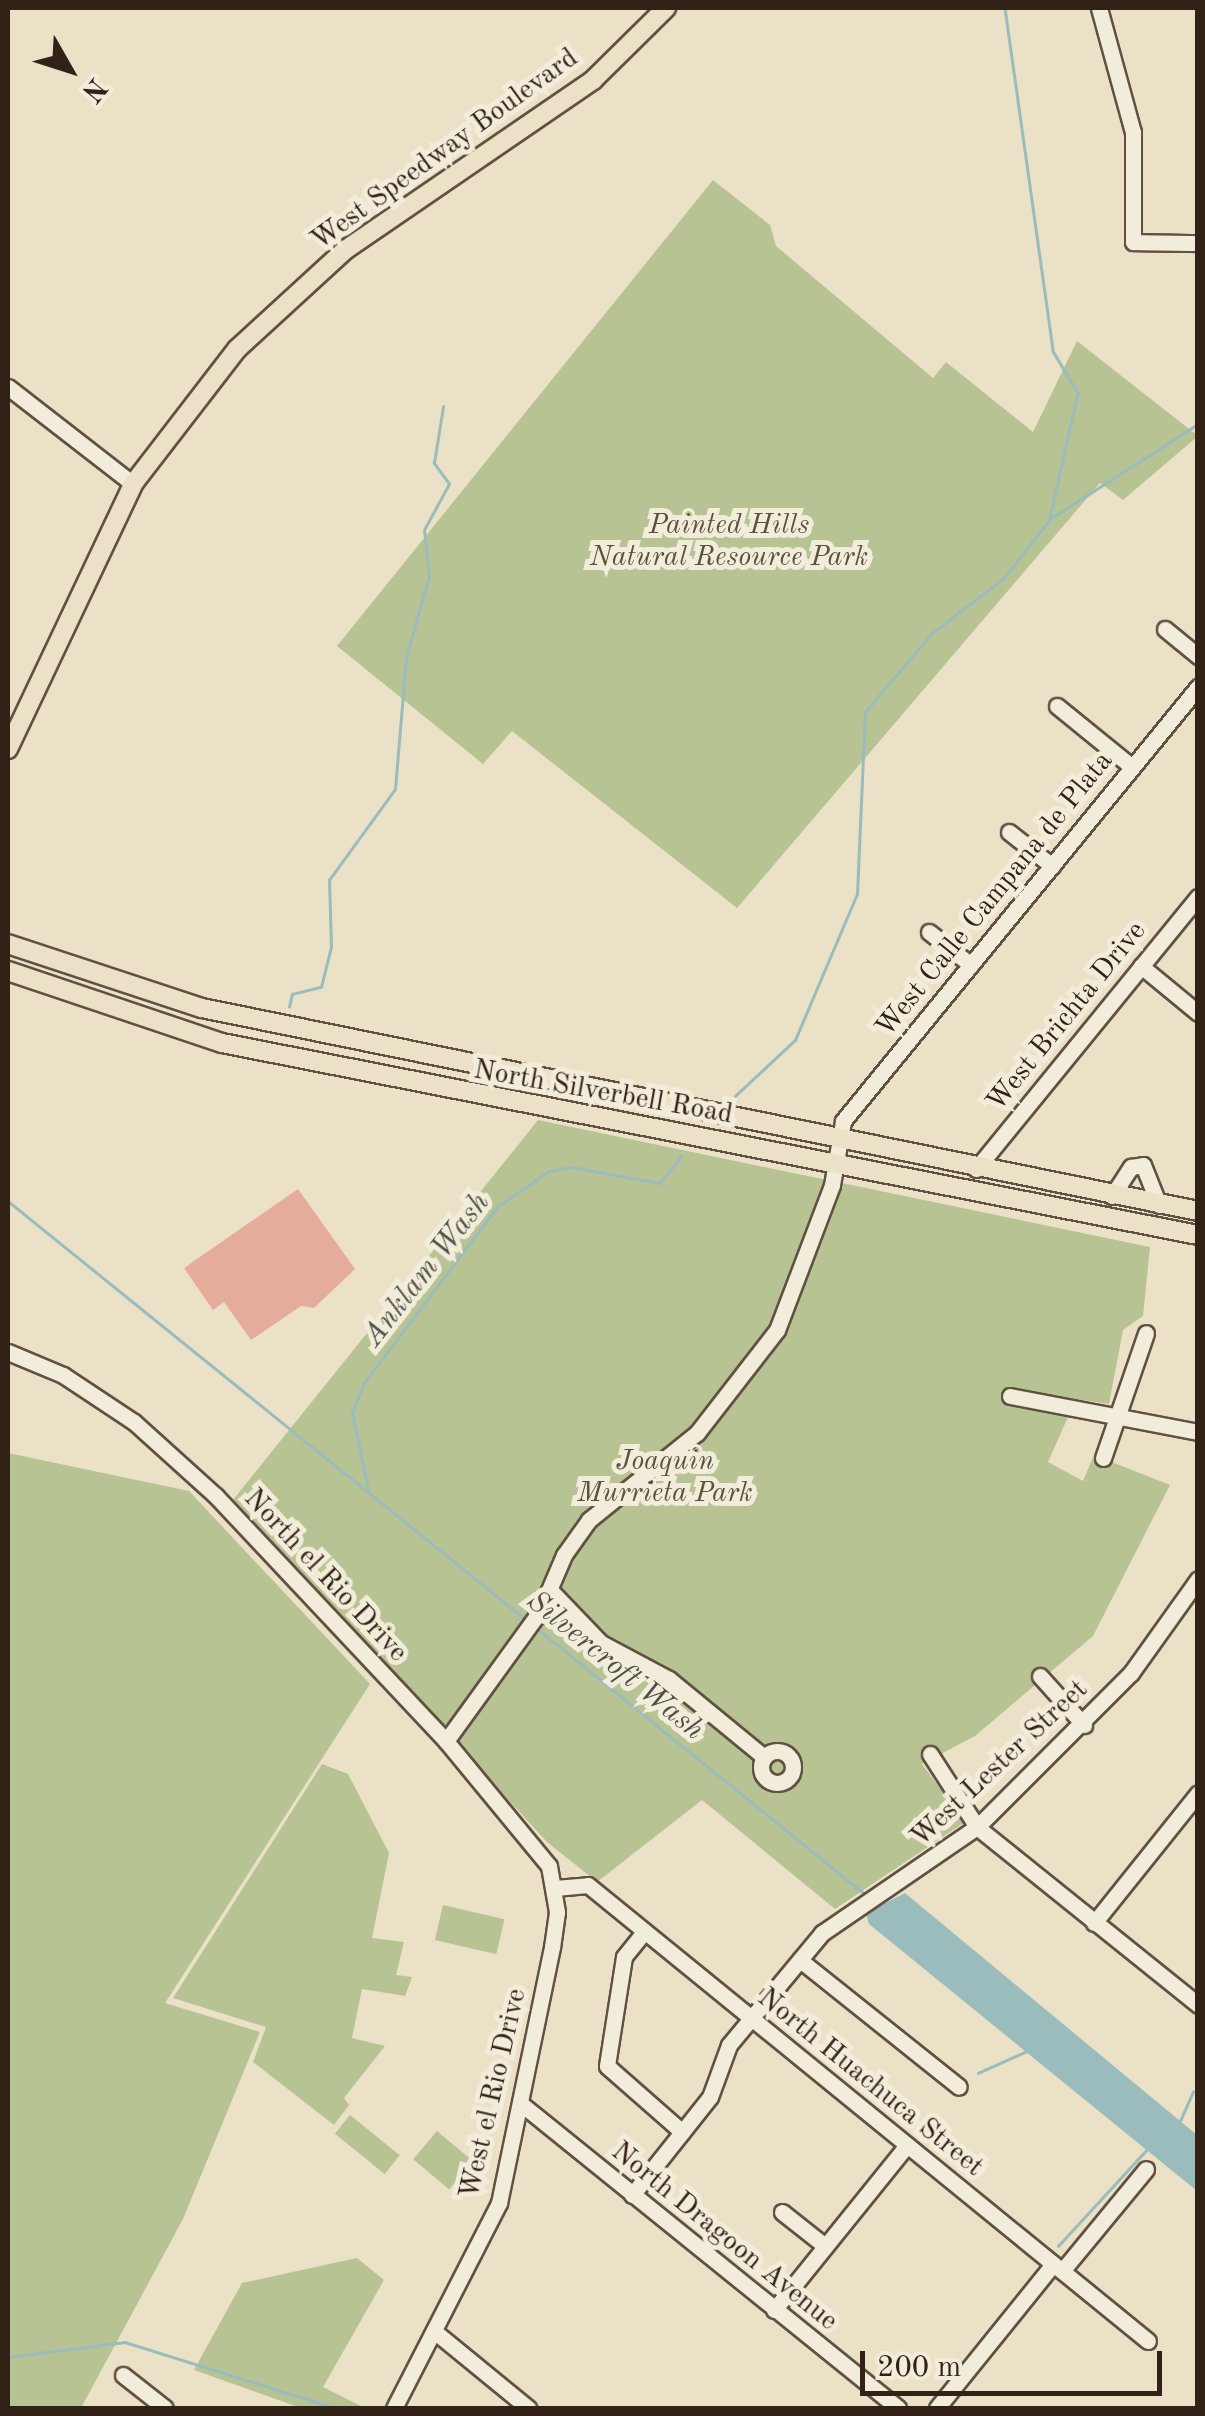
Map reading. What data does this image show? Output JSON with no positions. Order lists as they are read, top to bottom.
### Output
{
  "streets": {
    "main road": ["West Speedway Boulevard", "North Silverbell Road"],
    "street": [
      "West Calle Campana de Plata",
      "West Brichta Drive",
      "North el Rio Drive",
      "West Lester Street",
      "North Huachuca Street",
      "West el Rio Drive",
      "North Dragoon Avenue"
    ]
  },
  "crossings": [
    ["West Calle Campana de Plata", "North Silverbell Road"],
    ["West Calle Campana de Plata", "North el Rio Drive"],
    ["West Brichta Drive", "North Silverbell Road"],
    ["North el Rio Drive", "North Huachuca Street"],
    ["North el Rio Drive", "West el Rio Drive"],
    ["West Lester Street", "North Huachuca Street"],
    ["West Lester Street", "North Dragoon Avenue"],
    ["North Huachuca Street", "West el Rio Drive"],
    ["West el Rio Drive", "North Dragoon Avenue"]
  ],
  "water": ["Anklam Wash", "Silvercroft Wash"],
  "parks": ["Painted Hills Natural Resource Park", "Joaquin Murrieta Park"],
  "scale_bar": "200 m",
  "north": "bottom right"
}
